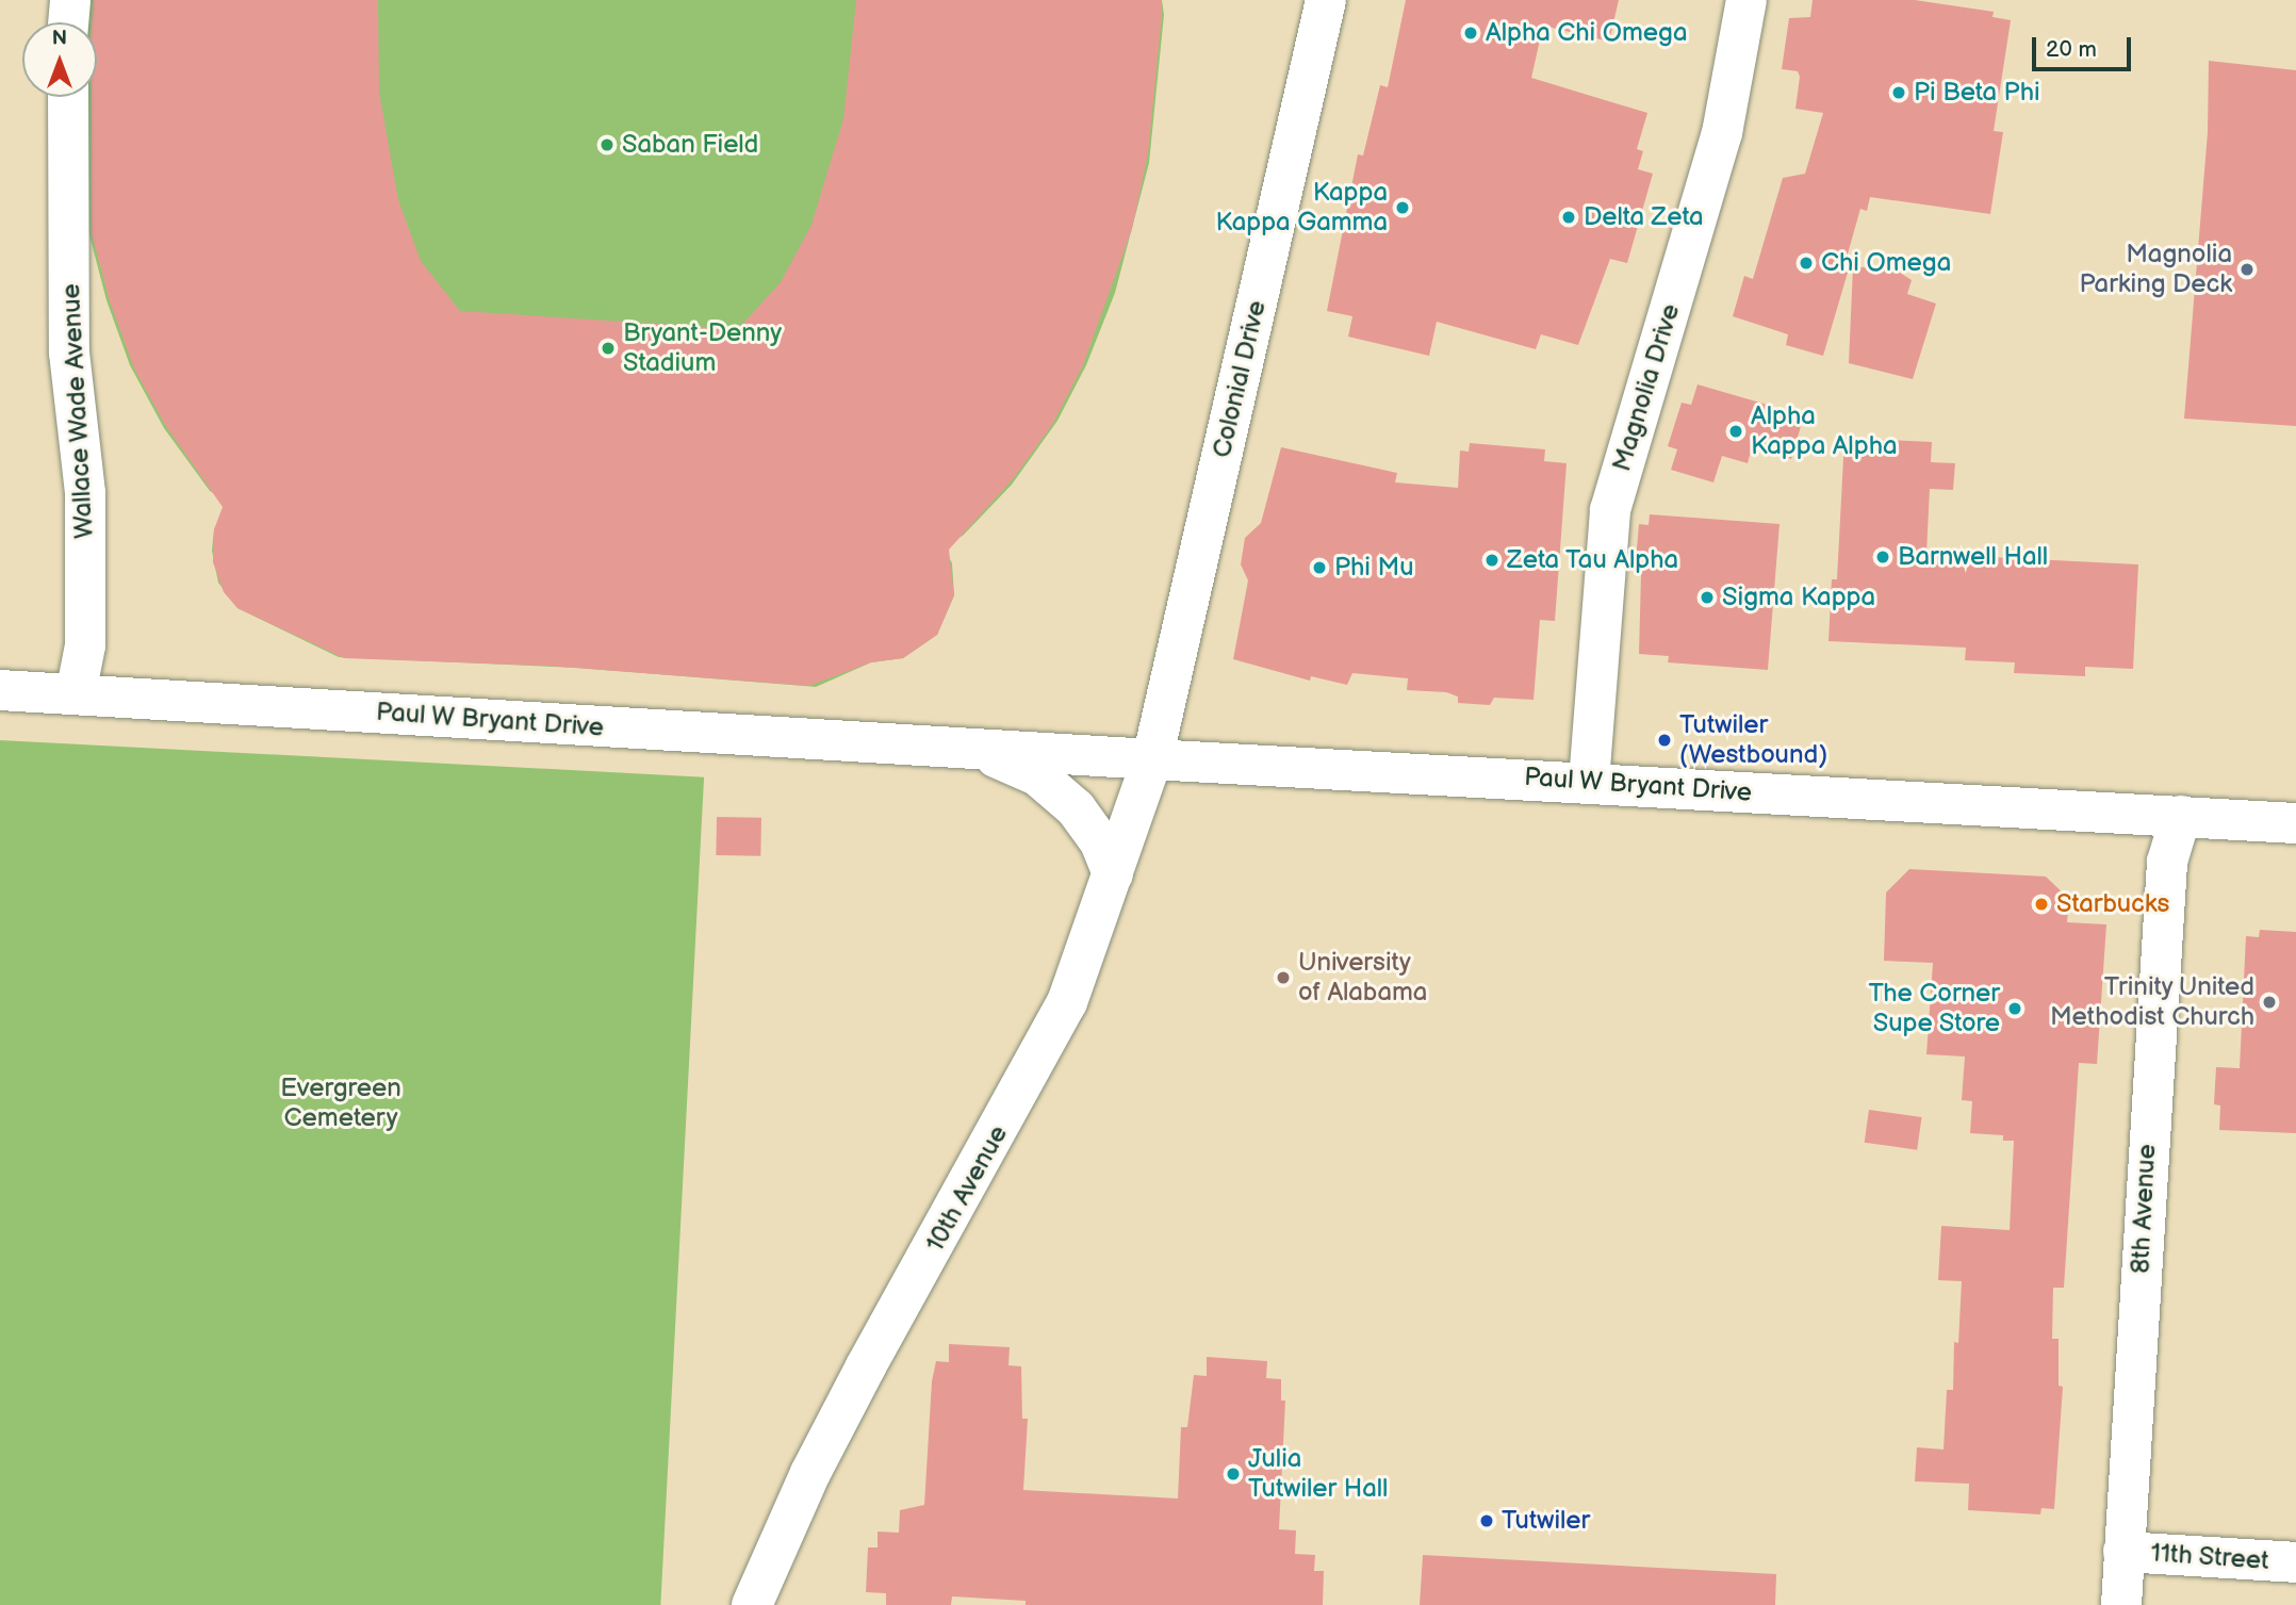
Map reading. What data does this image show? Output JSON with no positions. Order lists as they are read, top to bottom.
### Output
{
  "streets": {
    "street": [
      "Colonial Drive",
      "Magnolia Drive",
      "Wallace Wade Avenue",
      "Paul W Bryant Drive",
      "10th Avenue",
      "8th Avenue",
      "11th Street"
    ]
  },
  "crossings": [
    ["Colonial Drive", "Paul W Bryant Drive"],
    ["Colonial Drive", "10th Avenue"],
    ["Magnolia Drive", "Paul W Bryant Drive"],
    ["Wallace Wade Avenue", "Paul W Bryant Drive"],
    ["Paul W Bryant Drive", "10th Avenue"],
    ["Paul W Bryant Drive", "8th Avenue"],
    ["8th Avenue", "11th Street"]
  ],
  "parks": ["Evergreen Cemetery"],
  "places": [
    "Alpha Chi Omega",
    "Pi Beta Phi",
    "Saban Field",
    "Kappa Kappa Gamma",
    "Delta Zeta",
    "Chi Omega",
    "Magnolia Parking Deck",
    "Bryant-Denny Stadium",
    "Alpha Kappa Alpha",
    "Barnwell Hall",
    "Zeta Tau Alpha",
    "Phi Mu",
    "Sigma Kappa",
    "Tutwiler (Westbound)",
    "Starbucks",
    "University of Alabama",
    "Trinity United Methodist Church",
    "The Corner Supe Store",
    "Julia Tutwiler Hall",
    "Tutwiler"
  ],
  "scale_bar": "20 m",
  "north": "top"
}
